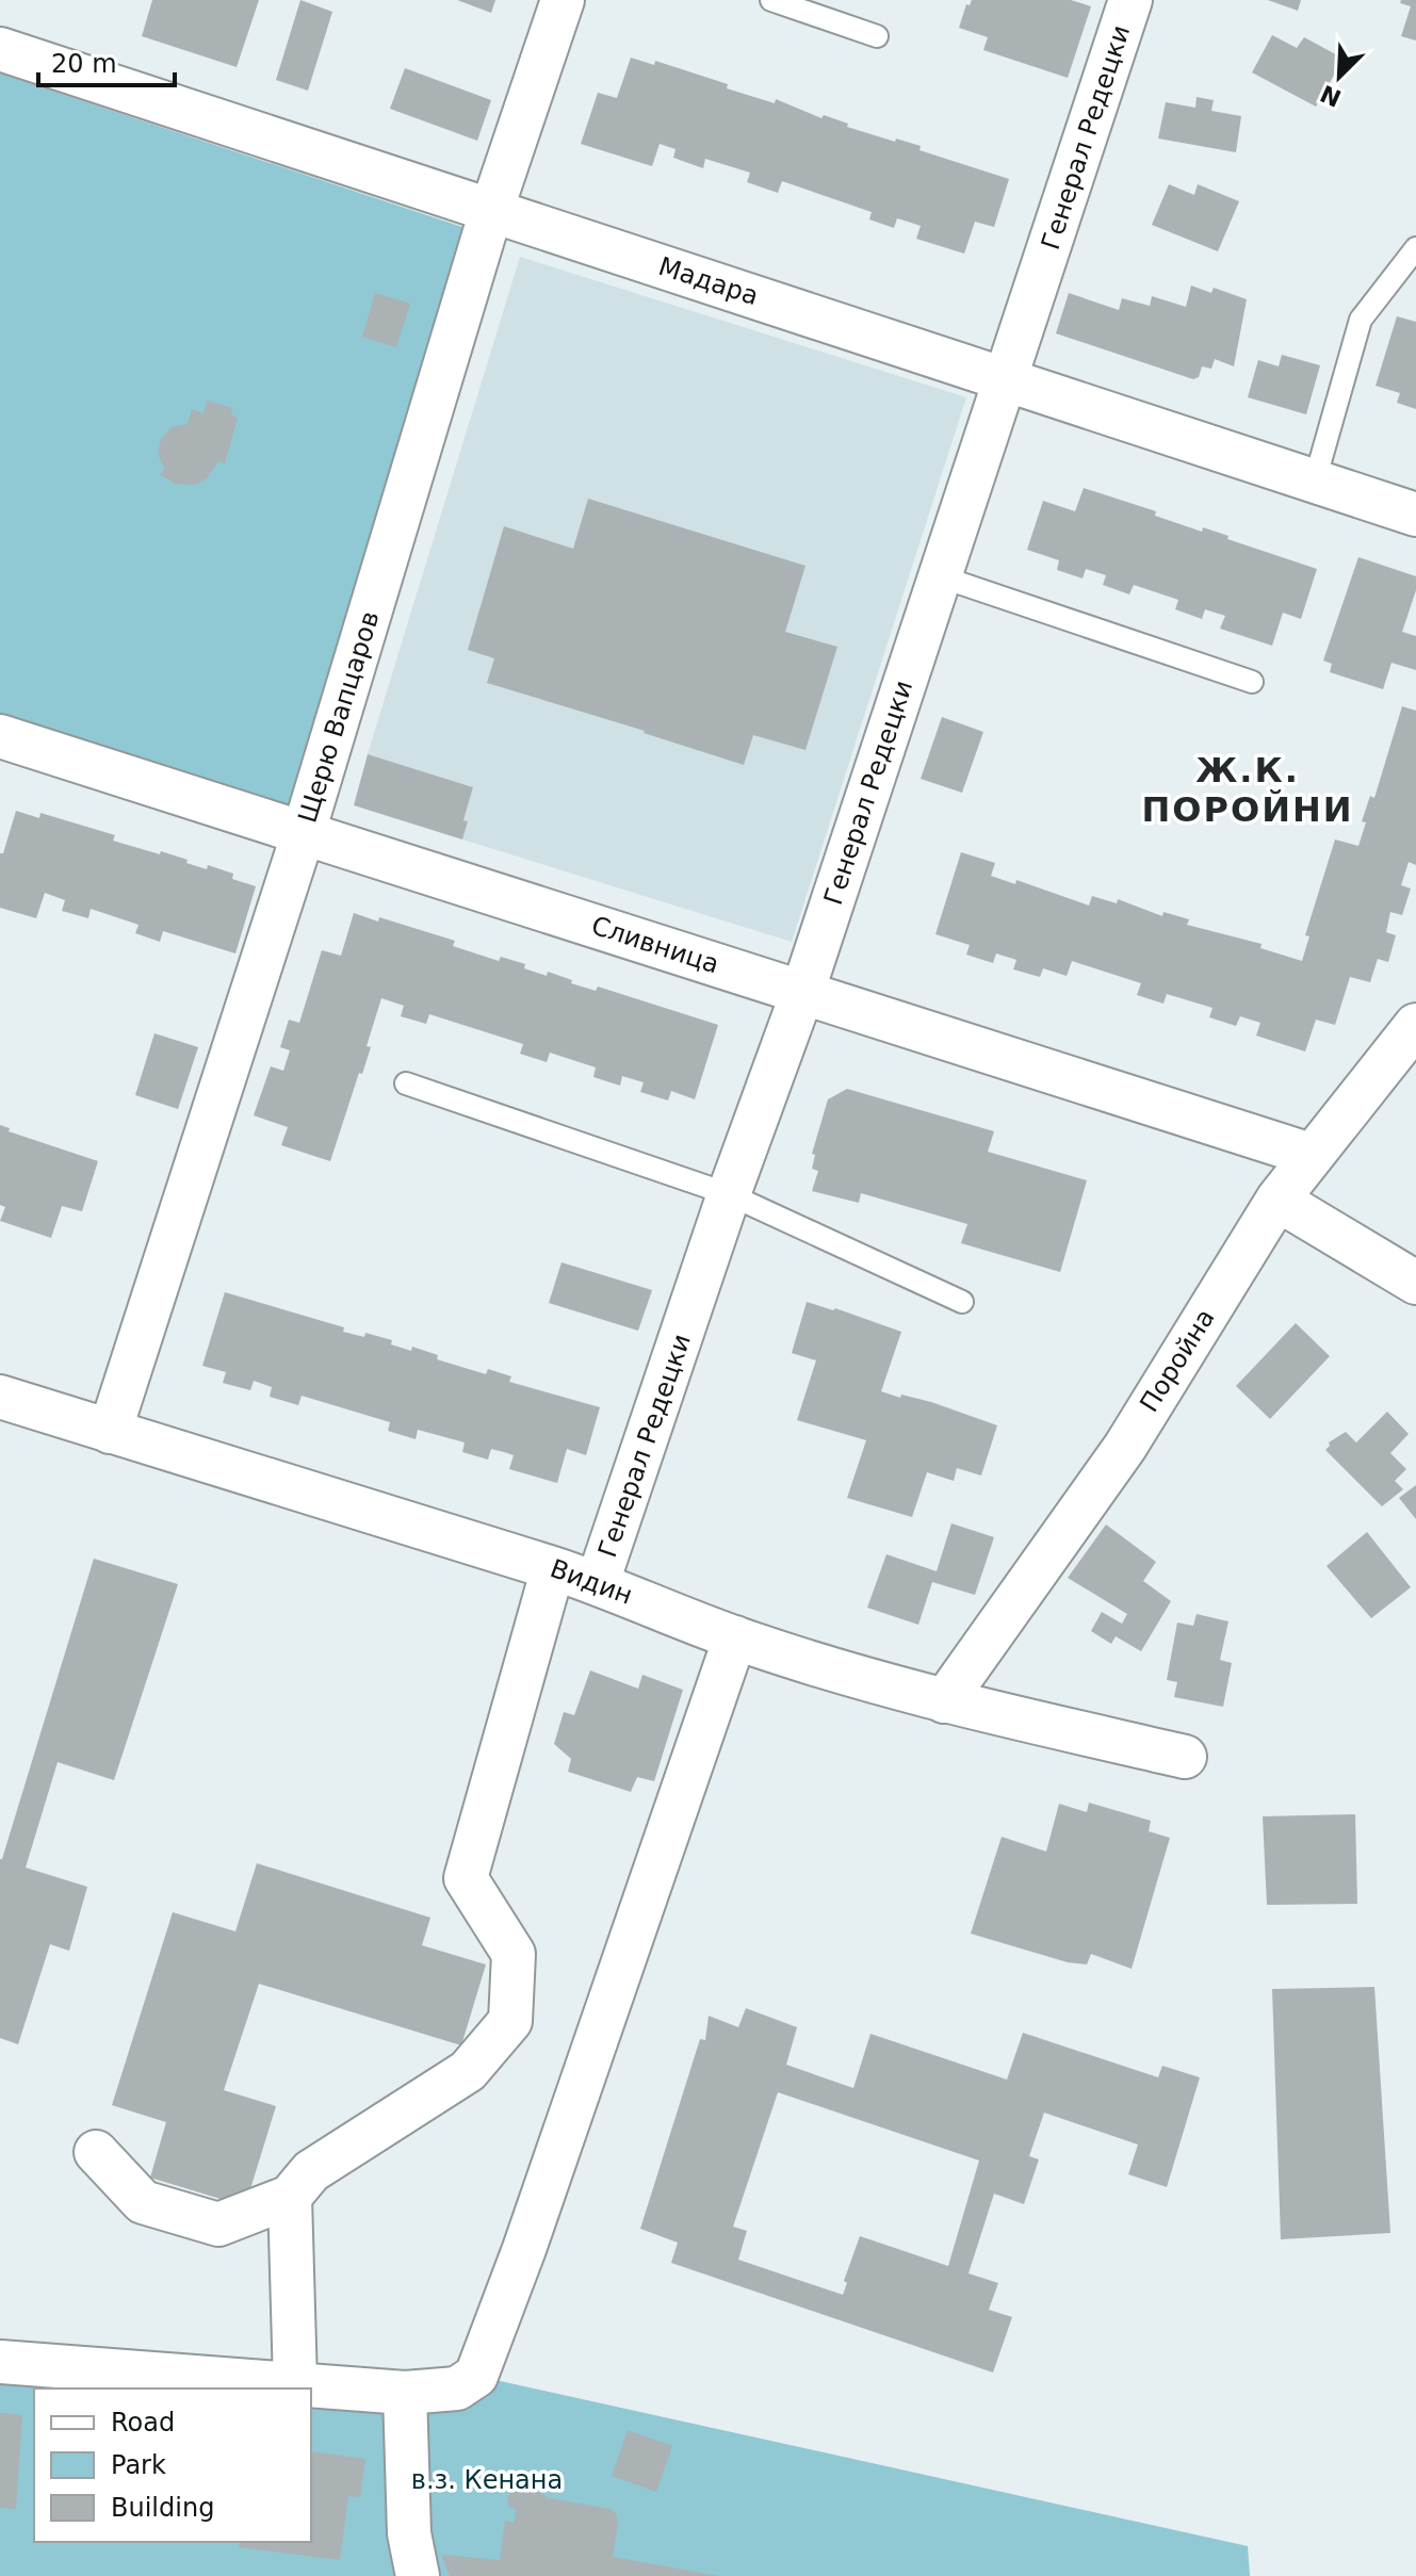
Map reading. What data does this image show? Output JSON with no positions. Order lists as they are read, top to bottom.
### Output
{
  "streets": {
    "street": [
      "Генерал Редецки",
      "Мадара",
      "Щерю Вапцаров",
      "Сливница",
      "Поройна",
      "Видин"
    ]
  },
  "crossings": [
    ["Генерал Редецки", "Мадара"],
    ["Генерал Редецки", "Сливница"],
    ["Генерал Редецки", "Видин"],
    ["Мадара", "Щерю Вапцаров"],
    ["Щерю Вапцаров", "Сливница"],
    ["Щерю Вапцаров", "Видин"],
    ["Сливница", "Поройна"],
    ["Поройна", "Видин"]
  ],
  "districts": ["Ж.К. ПОРОЙНИ"],
  "parks": ["в.з. Кенана"],
  "legend": ["Road", "Park", "Building"],
  "scale_bar": "20 m",
  "north": "bottom left"
}
